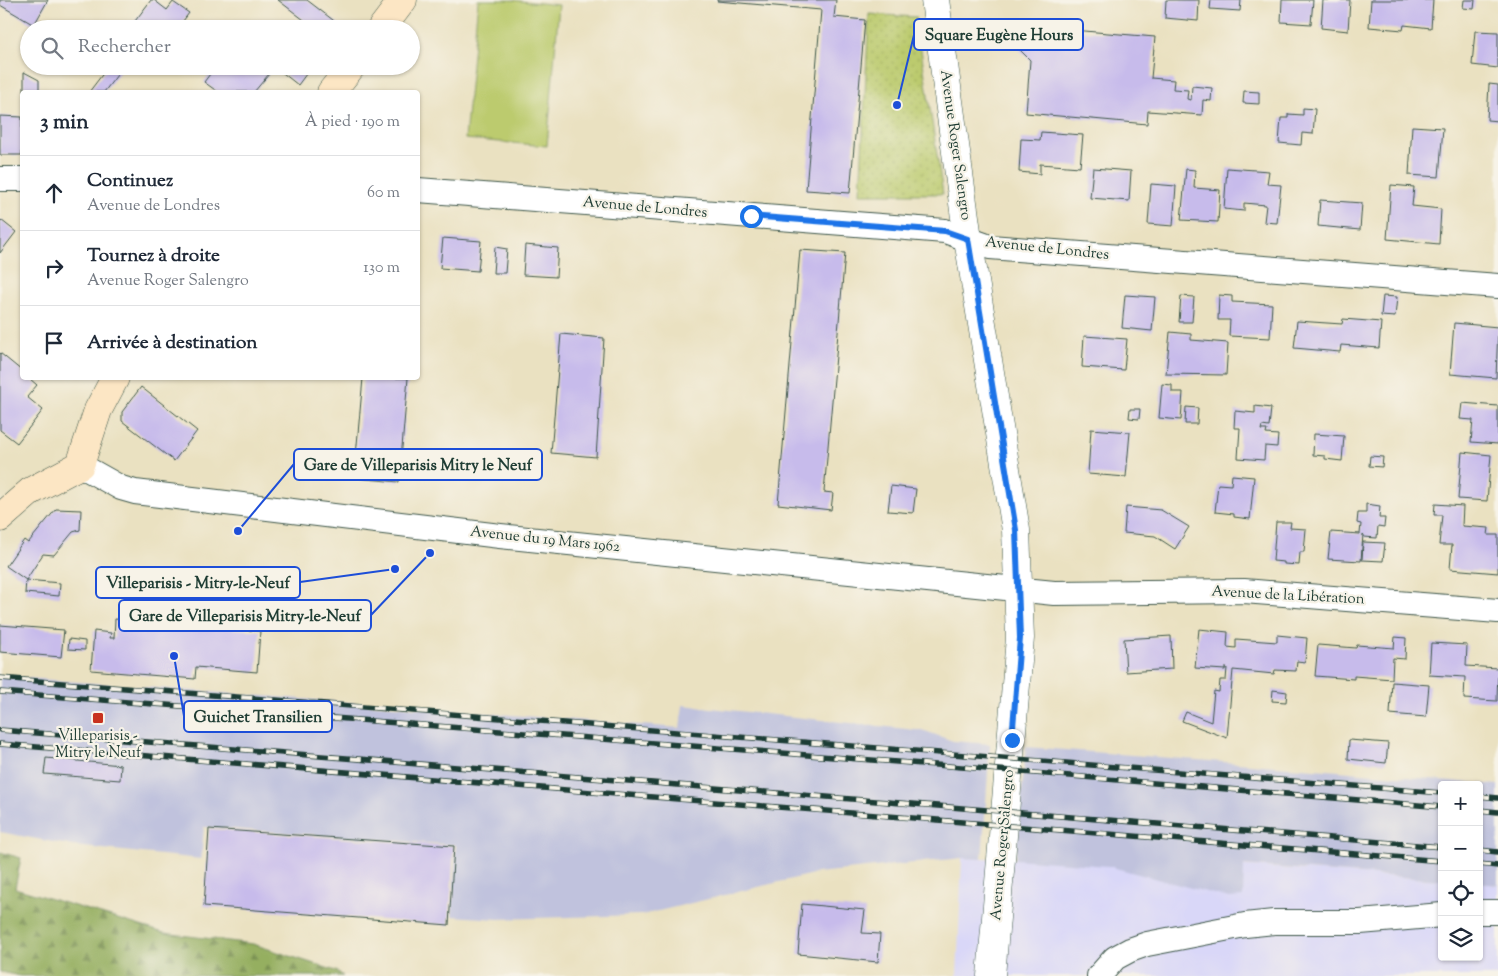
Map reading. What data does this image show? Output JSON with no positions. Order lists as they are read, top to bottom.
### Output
{
  "streets": {
    "street": [
      "Avenue Roger Salengro",
      "Avenue de Londres",
      "Avenue du 19 Mars 1962",
      "Avenue de la Libération"
    ]
  },
  "crossings": [
    ["Avenue Roger Salengro", "Avenue de Londres"],
    ["Avenue Roger Salengro", "Avenue du 19 Mars 1962"],
    ["Avenue Roger Salengro", "Avenue de la Libération"],
    ["Avenue du 19 Mars 1962", "Avenue de la Libération"]
  ],
  "places": {
    "other": [
      "Square Eugène Hours",
      "Gare de Villeparisis Mitry le Neuf",
      "Gare de Villeparisis Mitry-le-Neuf",
      "Villeparisis - Mitry-le-Neuf",
      "Guichet Transilien"
    ],
    "transit": ["Villeparisis - Mitry le Neuf"]
  },
  "page": {
    "search": "Rechercher",
    "heading": ["3 min", "À pied · 190 m"],
    "list": [
      ["Continuez", "Avenue de Londres", "60 m"],
      ["Tournez à droite", "Avenue Roger Salengro", "130 m"],
      "Arrivée à destination"
    ],
    "map_buttons": ["+", "−"]
  }
}
